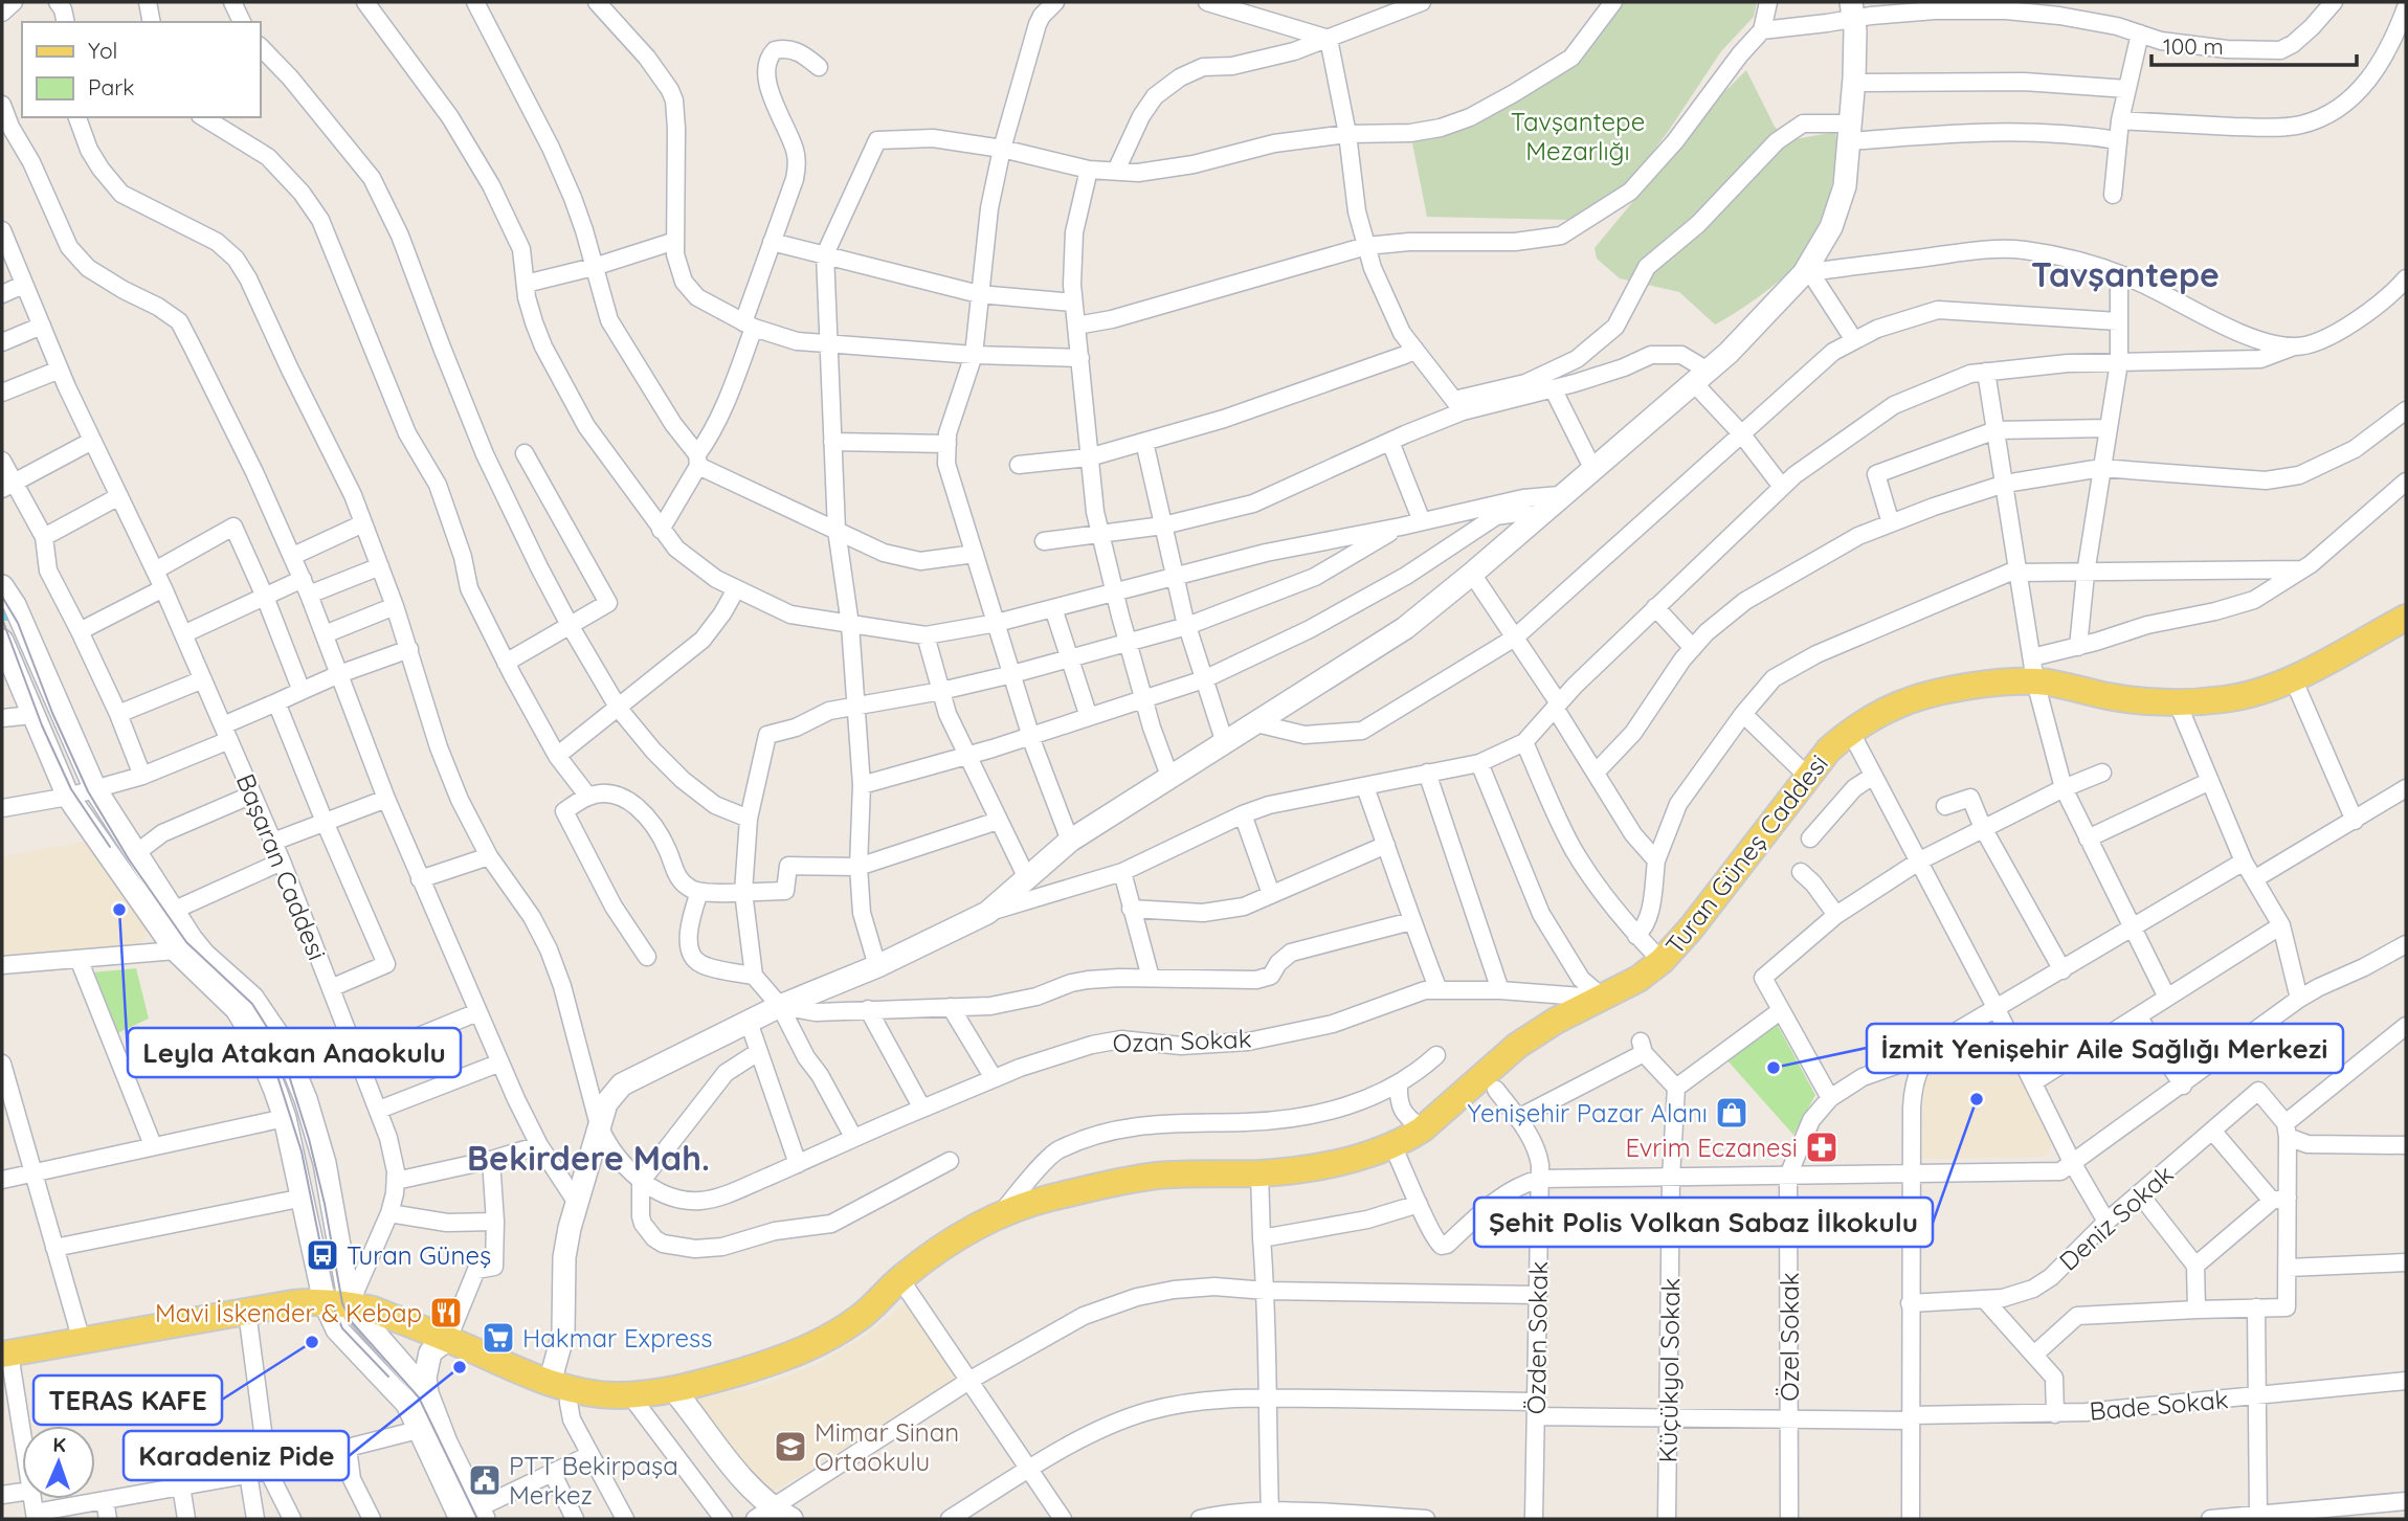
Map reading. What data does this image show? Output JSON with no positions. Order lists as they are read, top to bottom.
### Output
{
  "streets": {
    "main road": ["Turan Güneş Caddesi"],
    "street": [
      "Başaran Caddesi",
      "Ozan Sokak",
      "Deniz Sokak",
      "Özel Sokak",
      "Özden Sokak",
      "Küçükyol Sokak",
      "Bade Sokak"
    ]
  },
  "crossings": [
    ["Turan Güneş Caddesi", "Başaran Caddesi"],
    ["Turan Güneş Caddesi", "Ozan Sokak"],
    ["Özel Sokak", "Bade Sokak"],
    ["Özden Sokak", "Bade Sokak"],
    ["Küçükyol Sokak", "Bade Sokak"]
  ],
  "districts": ["Tavşantepe", "Bekirdere Mah."],
  "parks": ["Tavşantepe Mezarlığı"],
  "places": {
    "other": [
      "Leyla Atakan Anaokulu",
      "İzmit Yenişehir Aile Sağlığı Merkezi",
      "Şehit Polis Volkan Sabaz İlkokulu",
      "TERAS KAFE",
      "Karadeniz Pide"
    ],
    "shop": ["Yenişehir Pazar Alanı"],
    "pharmacy": ["Evrim Eczanesi"],
    "bus stop": ["Turan Güneş"],
    "restaurant": ["Mavi İskender & Kebap"],
    "supermarket": ["Hakmar Express"],
    "school or university": ["Mimar Sinan Ortaokulu"],
    "public building": ["PTT Bekirpaşa Merkez"]
  },
  "legend": ["Yol", "Park"],
  "scale_bar": "100 m",
  "north": "top"
}
